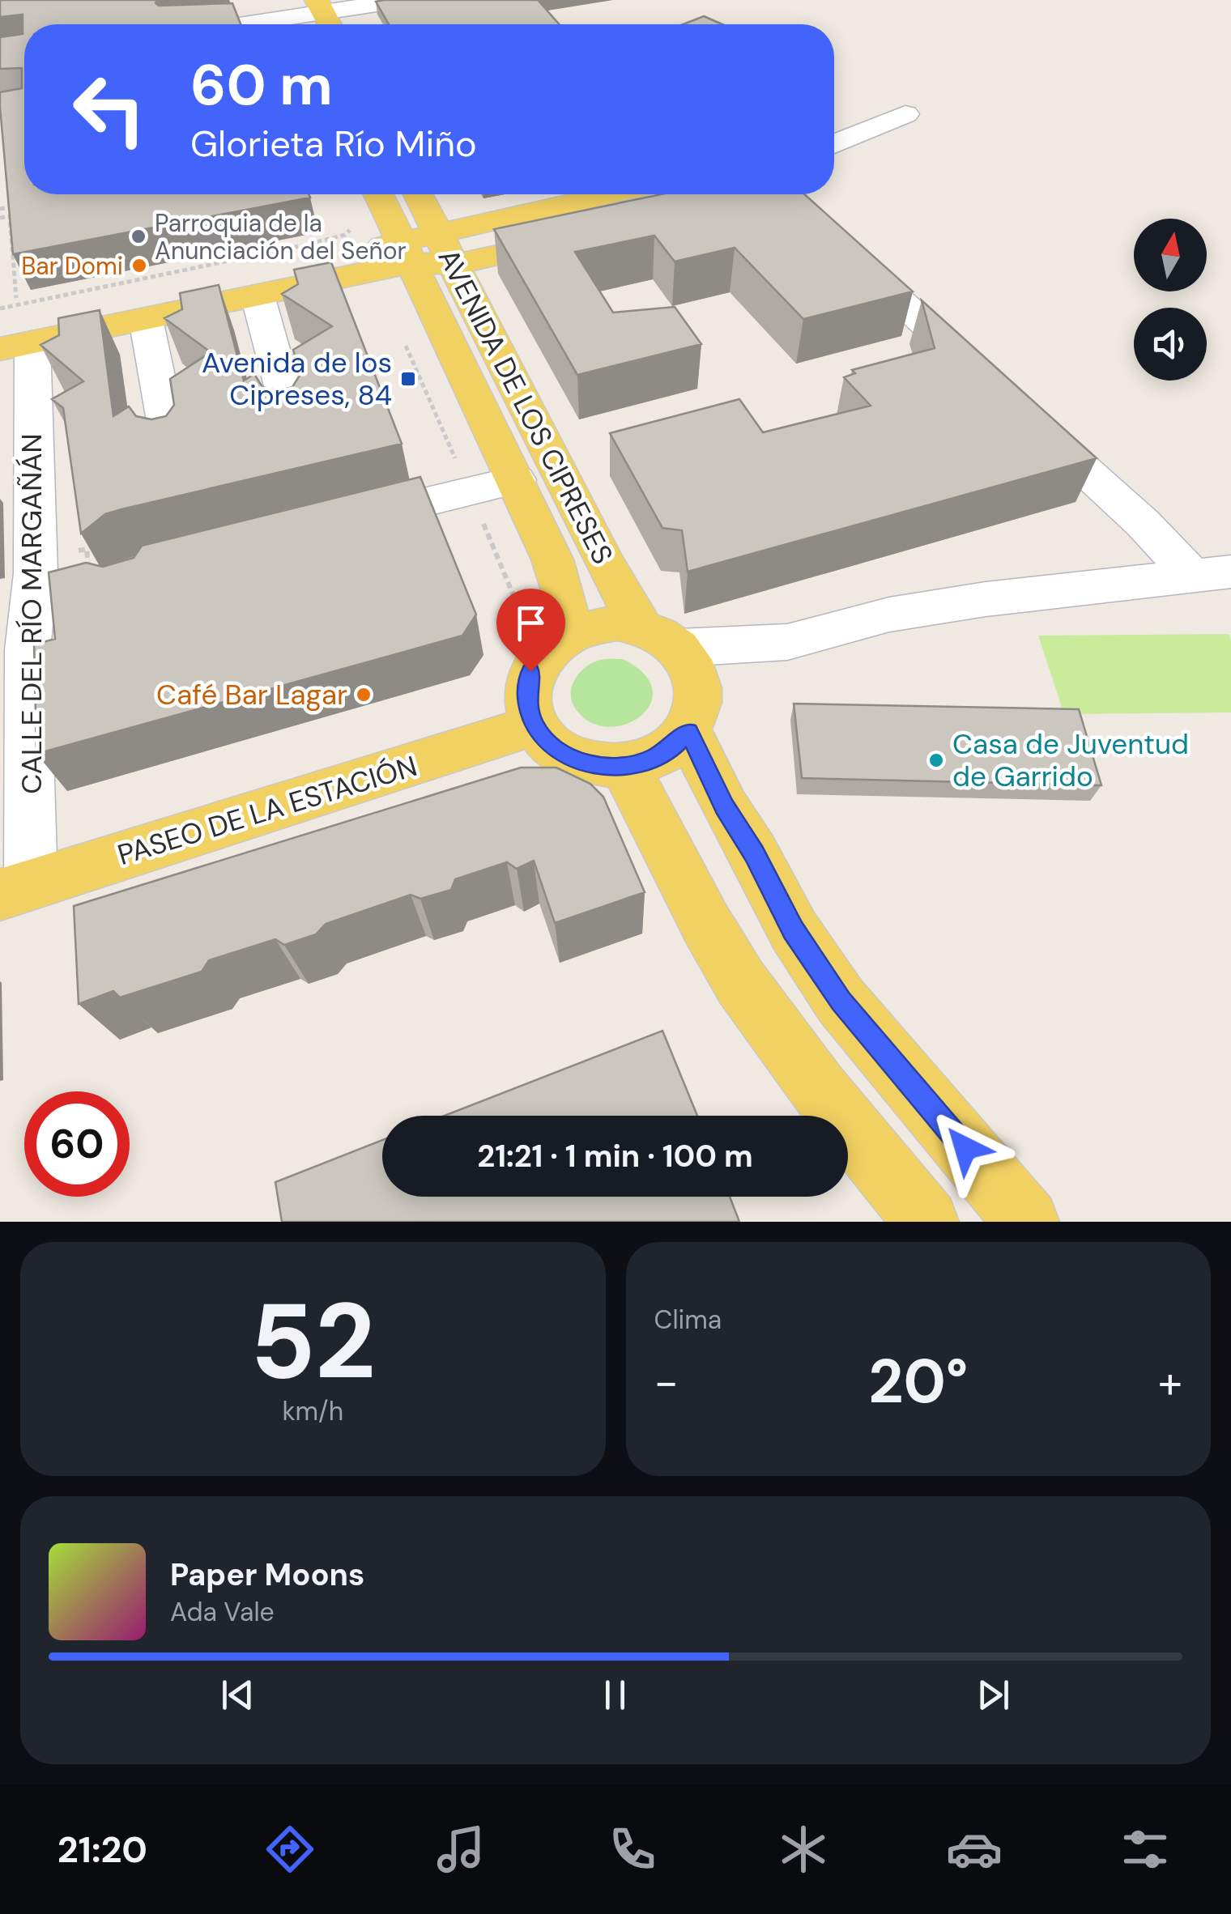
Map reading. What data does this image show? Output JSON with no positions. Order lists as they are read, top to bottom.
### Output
{
  "streets": {
    "main road": ["AVENIDA DE LOS CIPRESES", "PASEO DE LA ESTACIÓN"],
    "street": ["CALLE DEL RÍO MARGAÑÁN"]
  },
  "crossings": [
    ["AVENIDA DE LOS CIPRESES", "PASEO DE LA ESTACIÓN"],
    ["CALLE DEL RÍO MARGAÑÁN", "PASEO DE LA ESTACIÓN"]
  ],
  "places": {
    "other": [
      "Parroquia de la Anunciación del Señor",
      "Bar Domi",
      "Café Bar Lagar",
      "Casa de Juventud de Garrido"
    ],
    "transit": ["Avenida de los Cipreses, 84"]
  },
  "north": "top",
  "page": {
    "turn": ["60 m", "Glorieta Río Miño"],
    "limit": "60",
    "trip": "21:21 · 1 min · 100 m",
    "tile": [
      ["52", "km/h"],
      "Clima"
    ],
    "heat": ["−", "20°", "+"],
    "song": ["Paper Moons", "Ada Vale"],
    "tabs": "21:20"
  }
}
